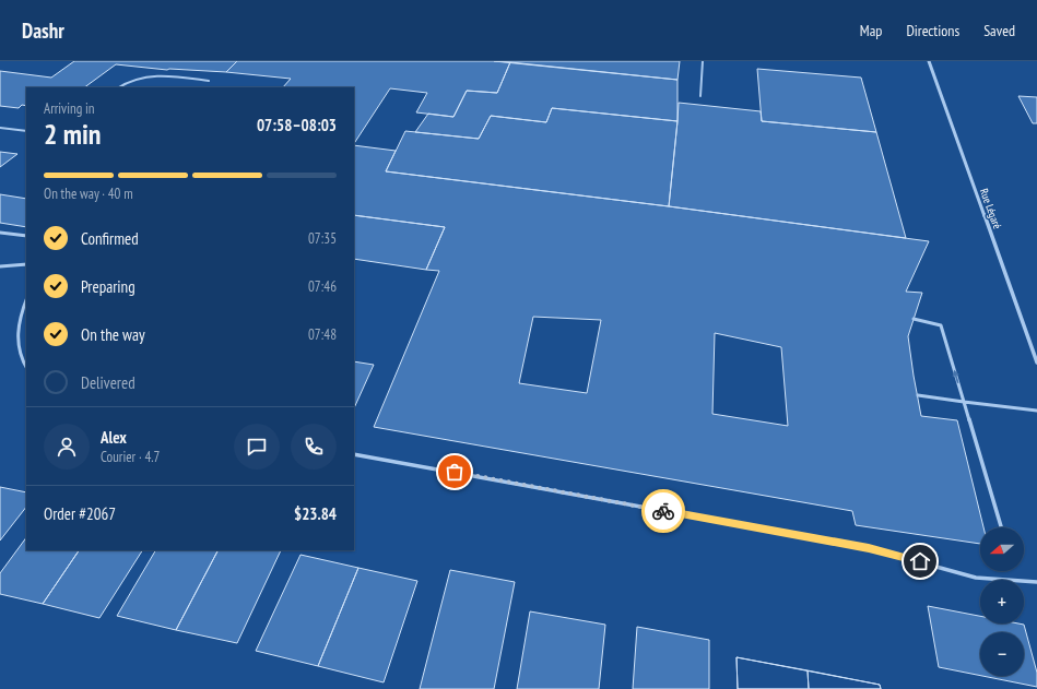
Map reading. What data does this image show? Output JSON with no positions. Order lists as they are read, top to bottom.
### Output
{
  "streets": {
    "street": ["Rue Légaré"]
  },
  "north": "left",
  "page": {
    "header": "Dashr",
    "nav": ["Map", "Directions", "Saved"],
    "heading": ["2 min", "Arriving in", "07:58–08:03"],
    "panel": [
      "Alex",
      "Courier · 4.7",
      "Order #2067",
      "$23.84"
    ],
    "bar": "On the way · 40 m",
    "list": [
      ["Confirmed", "07:35"],
      ["Preparing", "07:46"],
      ["On the way", "07:48"],
      "Delivered"
    ],
    "map_buttons": ["+", "−"]
  }
}
